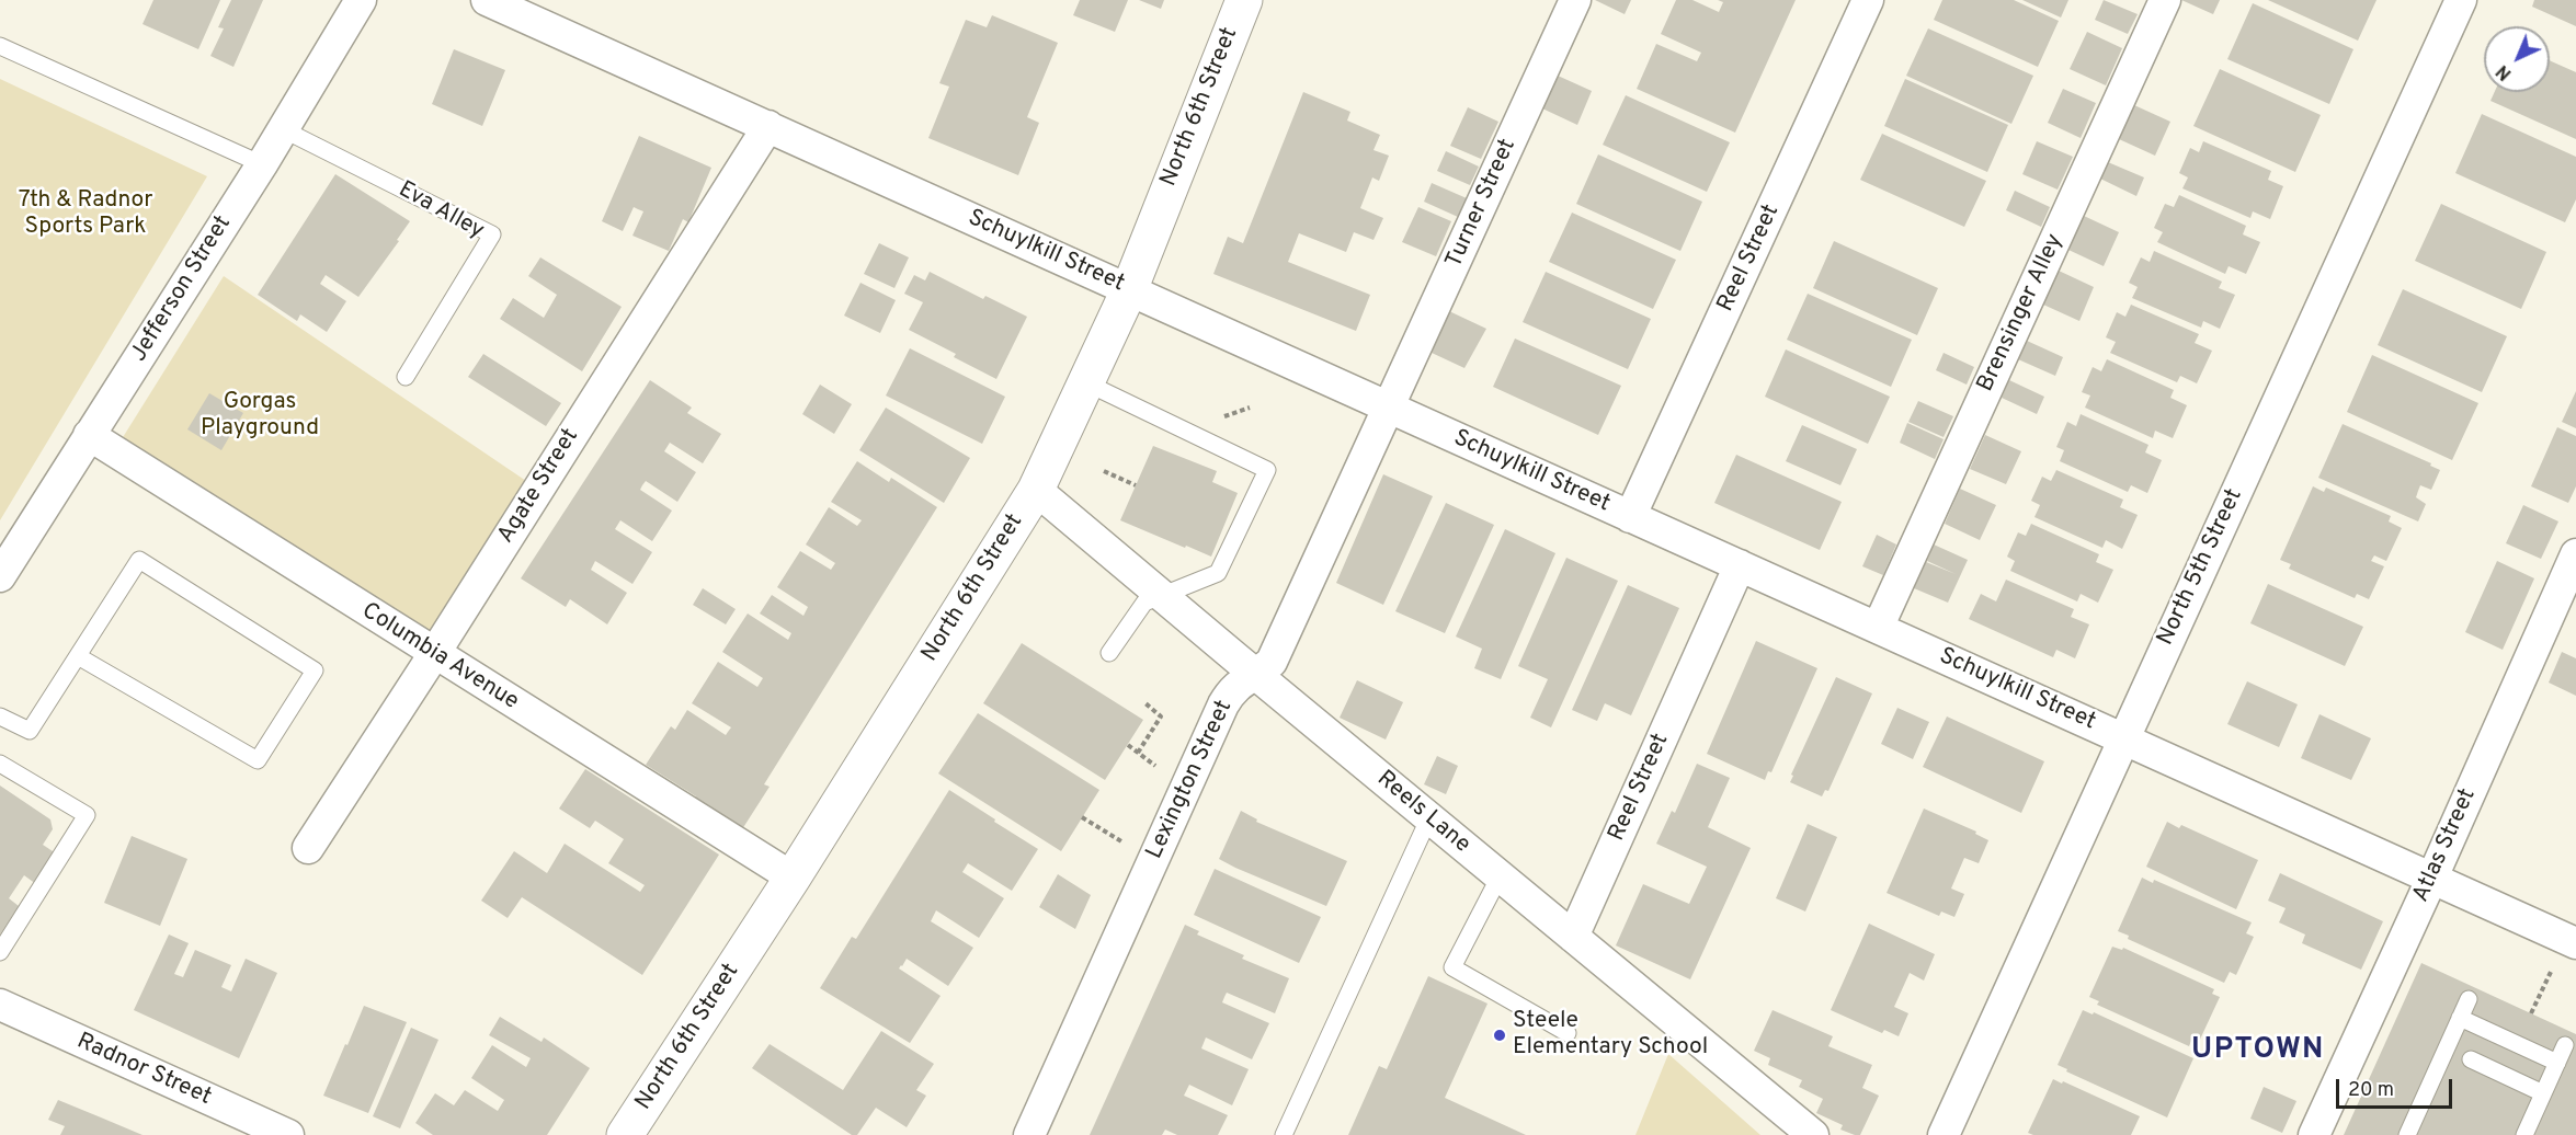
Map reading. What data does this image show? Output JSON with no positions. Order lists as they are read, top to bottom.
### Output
{
  "streets": {
    "main road": ["North 6th Street"],
    "street": [
      "Turner Street",
      "Schuylkill Street",
      "Reel Street",
      "Jefferson Street",
      "Brensinger Alley",
      "Agate Street",
      "North 5th Street",
      "Columbia Avenue",
      "Lexington Street",
      "Reels Lane",
      "Atlas Street",
      "Radnor Street"
    ],
    "lane": ["Eva Alley"]
  },
  "crossings": [
    ["North 6th Street", "Schuylkill Street"],
    ["North 6th Street", "Columbia Avenue"],
    ["North 6th Street", "Reels Lane"],
    ["Turner Street", "Schuylkill Street"],
    ["Turner Street", "Lexington Street"],
    ["Eva Alley", "Jefferson Street"],
    ["Schuylkill Street", "Reel Street"],
    ["Schuylkill Street", "Brensinger Alley"],
    ["Schuylkill Street", "Agate Street"],
    ["Schuylkill Street", "North 5th Street"],
    ["Schuylkill Street", "Lexington Street"],
    ["Schuylkill Street", "Atlas Street"],
    ["Reel Street", "Reels Lane"],
    ["Jefferson Street", "Columbia Avenue"],
    ["Agate Street", "Columbia Avenue"],
    ["Lexington Street", "Reels Lane"]
  ],
  "districts": ["UPTOWN"],
  "parks": ["7th & Radnor Sports Park", "Gorgas Playground"],
  "places": ["Steele Elementary School"],
  "scale_bar": "20 m",
  "north": "bottom left"
}
